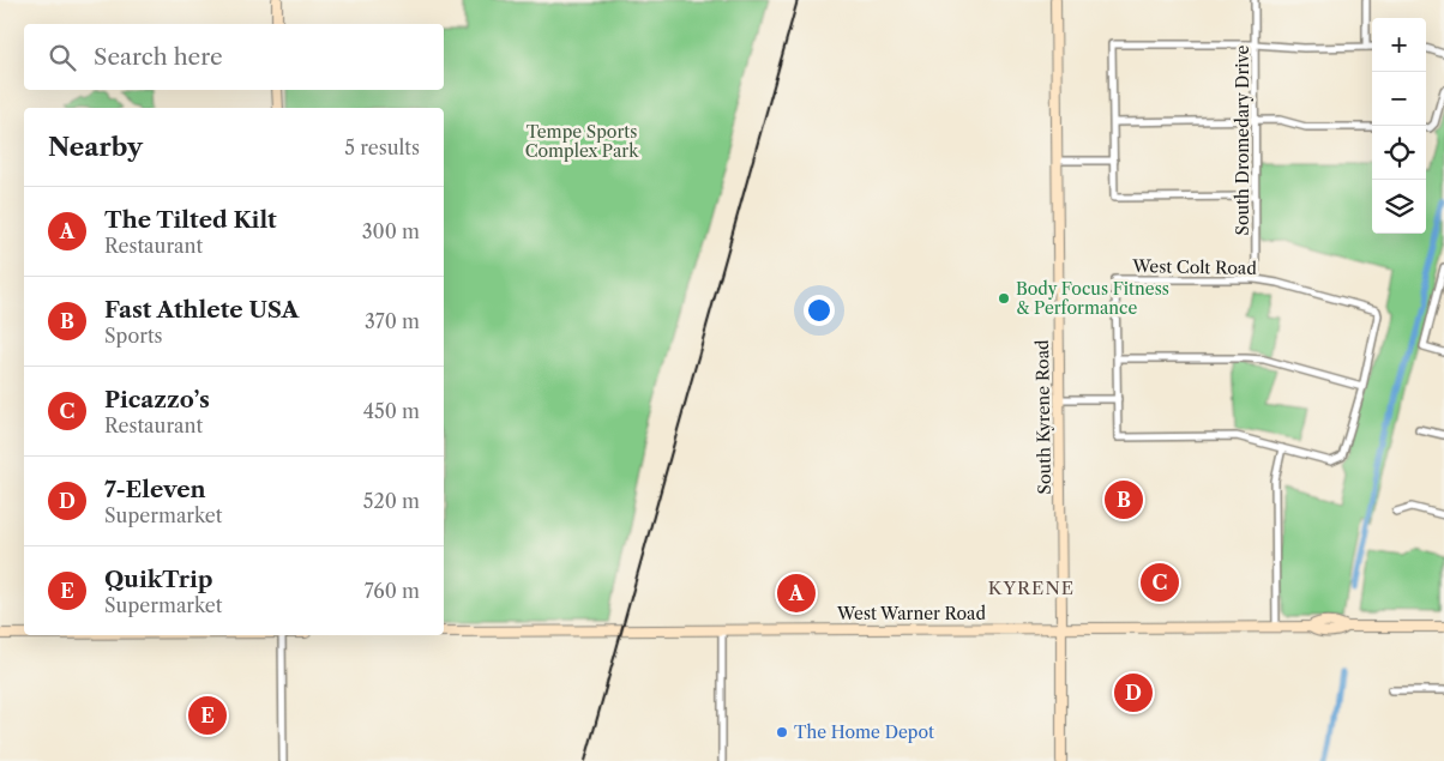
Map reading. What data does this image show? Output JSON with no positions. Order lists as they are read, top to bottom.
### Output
{
  "streets": {
    "main road": ["South Kyrene Road", "West Warner Road"],
    "street": ["South Dromedary Drive", "West Colt Road"]
  },
  "crossings": [
    ["South Dromedary Drive", "West Colt Road"],
    ["South Kyrene Road", "West Warner Road"]
  ],
  "districts": ["KYRENE"],
  "parks": ["Tempe Sports Complex Park"],
  "places": ["Body Focus Fitness & Performance", "The Home Depot"],
  "page": {
    "map_buttons": ["+", "−"],
    "search": "Search here",
    "heading": ["Nearby", "5 results"],
    "list": [
      {
        "mark": "A",
        "name": "The Tilted Kilt",
        "note": "Restaurant",
        "value": "300 m"
      },
      {
        "mark": "B",
        "name": "Fast Athlete USA",
        "note": "Sports",
        "value": "370 m"
      },
      {
        "mark": "C",
        "name": "Picazzo’s",
        "note": "Restaurant",
        "value": "450 m"
      },
      {
        "mark": "D",
        "name": "7-Eleven",
        "note": "Supermarket",
        "value": "520 m"
      },
      {
        "mark": "E",
        "name": "QuikTrip",
        "note": "Supermarket",
        "value": "760 m"
      }
    ],
    "pins": [
      "B",
      "C",
      "A",
      "D",
      "E"
    ]
  }
}
